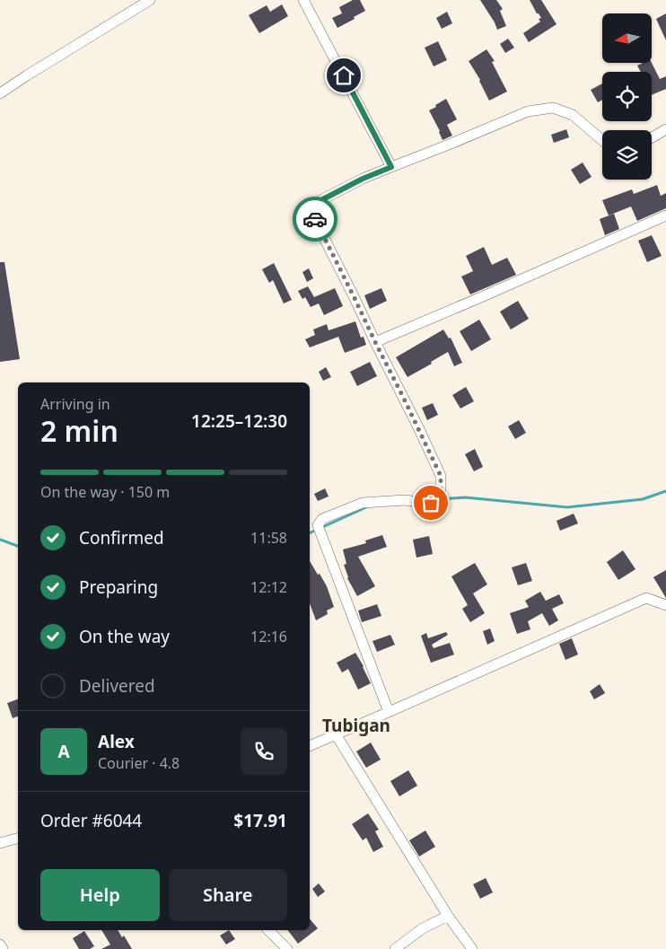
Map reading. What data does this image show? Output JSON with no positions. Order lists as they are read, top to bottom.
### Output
{
  "districts": ["Tubigan"],
  "north": "left",
  "page": {
    "heading": ["2 min", "Arriving in", "12:25–12:30"],
    "panel": [
      "Alex",
      "Courier · 4.8",
      "Order #6044",
      "$17.91"
    ],
    "bar": "On the way · 150 m",
    "list": [
      ["Confirmed", "11:58"],
      ["Preparing", "12:12"],
      ["On the way", "12:16"],
      "Delivered"
    ],
    "round": "A",
    "buttons": ["Help", "Share"]
  }
}
